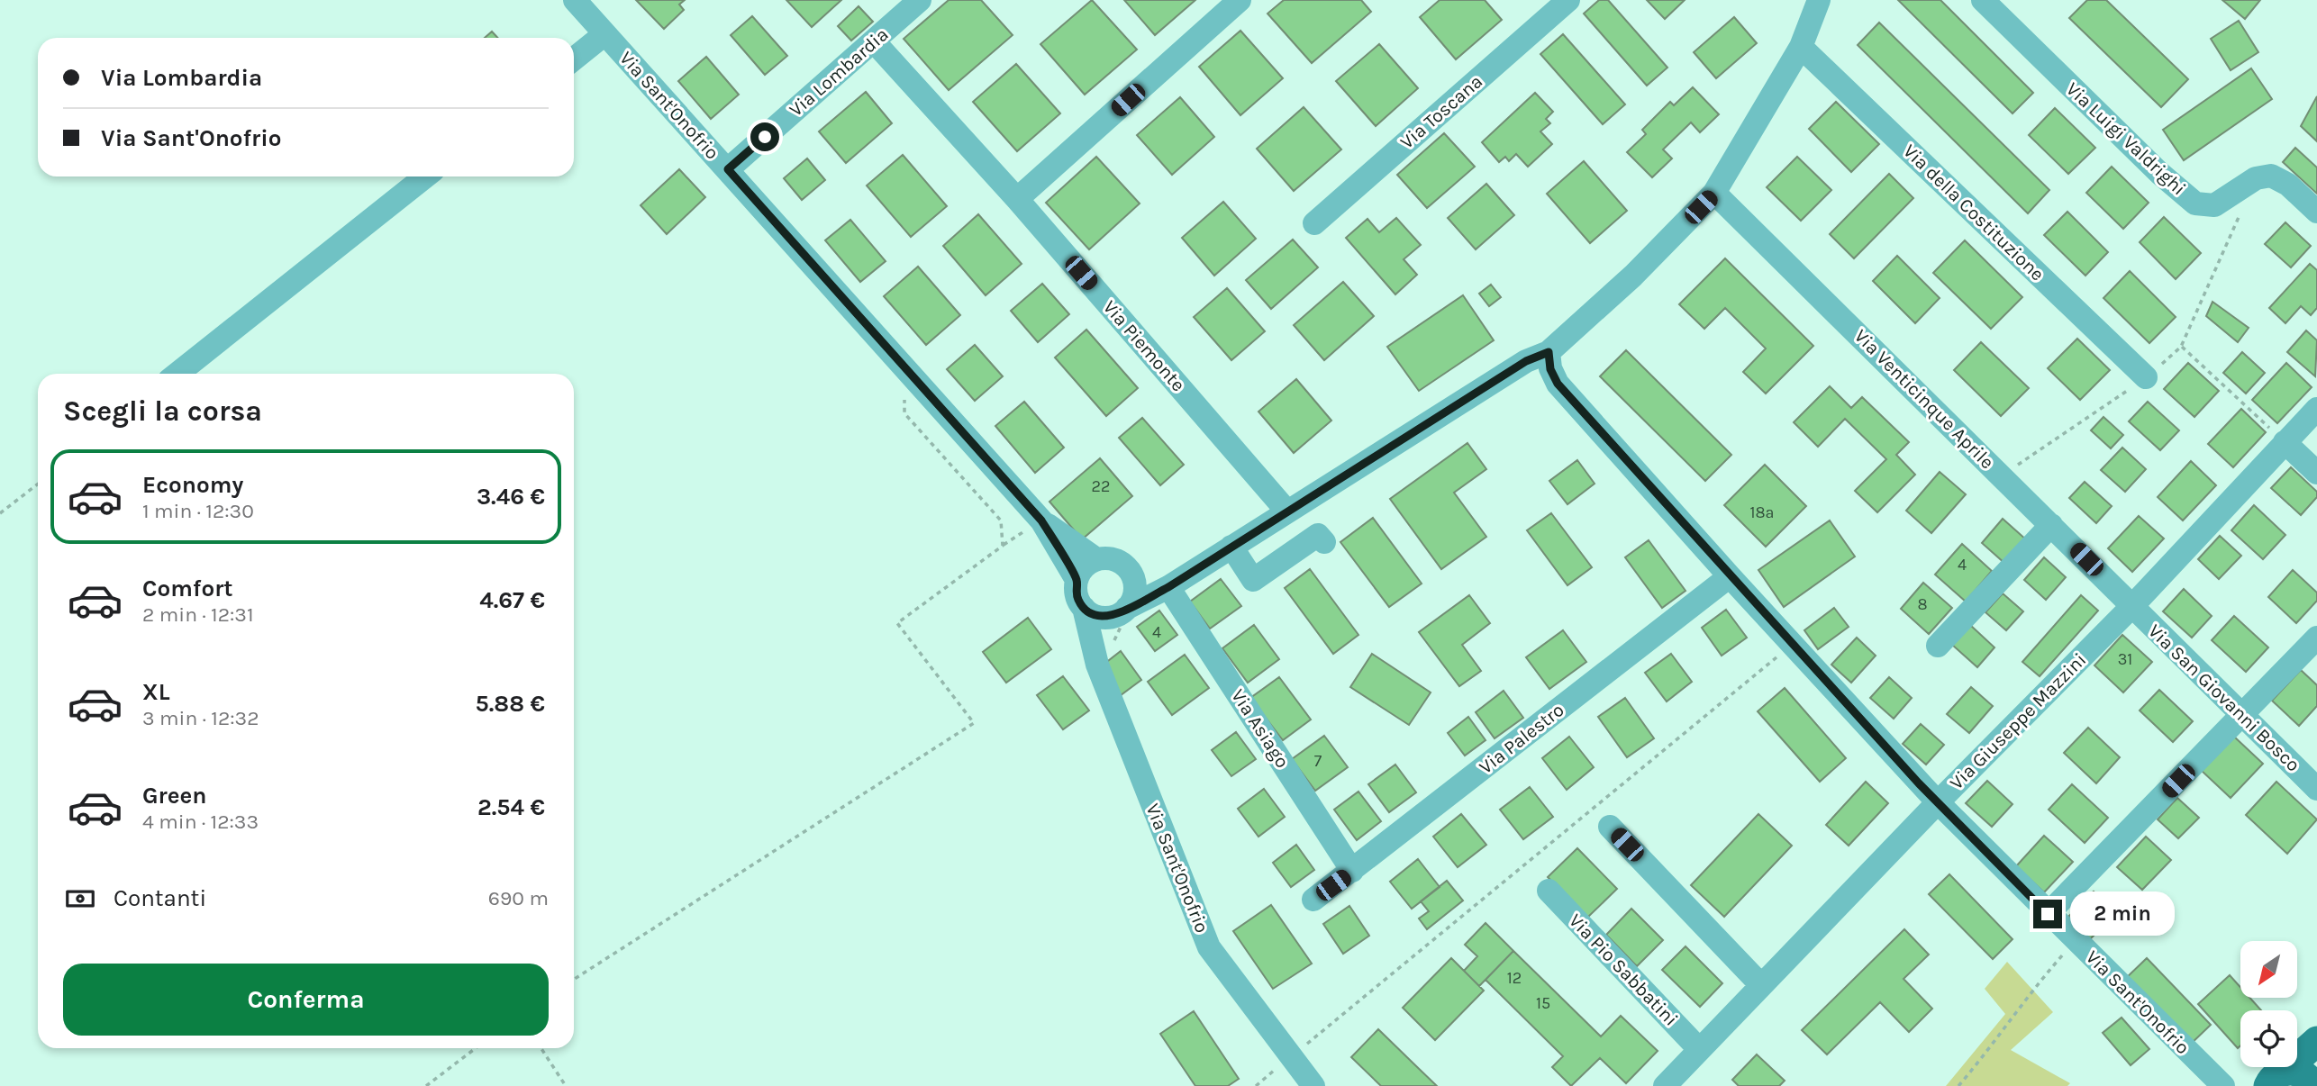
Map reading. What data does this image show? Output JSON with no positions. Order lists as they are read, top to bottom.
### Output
{
  "streets": {
    "street": [
      "Via Lombardia",
      "Via Sant'Onofrio",
      "Via Toscana",
      "Via Luigi Valdrighi",
      "Via della Costituzione",
      "Via Piemonte",
      "Via Venticinque Aprile",
      "Via San Giovanni Bosco",
      "Via Giuseppe Mazzini",
      "Via Asiago",
      "Via Palestro",
      "Via Pio Sabbatini"
    ]
  },
  "crossings": [
    ["Via Lombardia", "Via Sant'Onofrio"],
    ["Via Lombardia", "Via Piemonte"],
    ["Via Sant'Onofrio", "Via Giuseppe Mazzini"],
    ["Via Sant'Onofrio", "Via Palestro"],
    ["Via Venticinque Aprile", "Via San Giovanni Bosco"],
    ["Via Venticinque Aprile", "Via Giuseppe Mazzini"],
    ["Via San Giovanni Bosco", "Via Giuseppe Mazzini"],
    ["Via Giuseppe Mazzini", "Via Pio Sabbatini"],
    ["Via Asiago", "Via Palestro"]
  ],
  "house_numbers": [
    "22",
    "18a",
    "4",
    "8",
    "4",
    "31",
    "7",
    "12",
    "15"
  ],
  "north": "bottom left",
  "page": {
    "banner": ["Via Lombardia", "Via Sant'Onofrio"],
    "heading": "Scegli la corsa",
    "list": [
      {
        "name": "Economy",
        "note": "1 min · 12:30",
        "value": "3.46 €"
      },
      {
        "name": "Comfort",
        "note": "2 min · 12:31",
        "value": "4.67 €"
      },
      {
        "name": "XL",
        "note": "3 min · 12:32",
        "value": "5.88 €"
      },
      {
        "name": "Green",
        "note": "4 min · 12:33",
        "value": "2.54 €"
      }
    ],
    "pay": ["Contanti", "690 m"],
    "bubble": "2 min",
    "buttons": "Conferma"
  }
}
